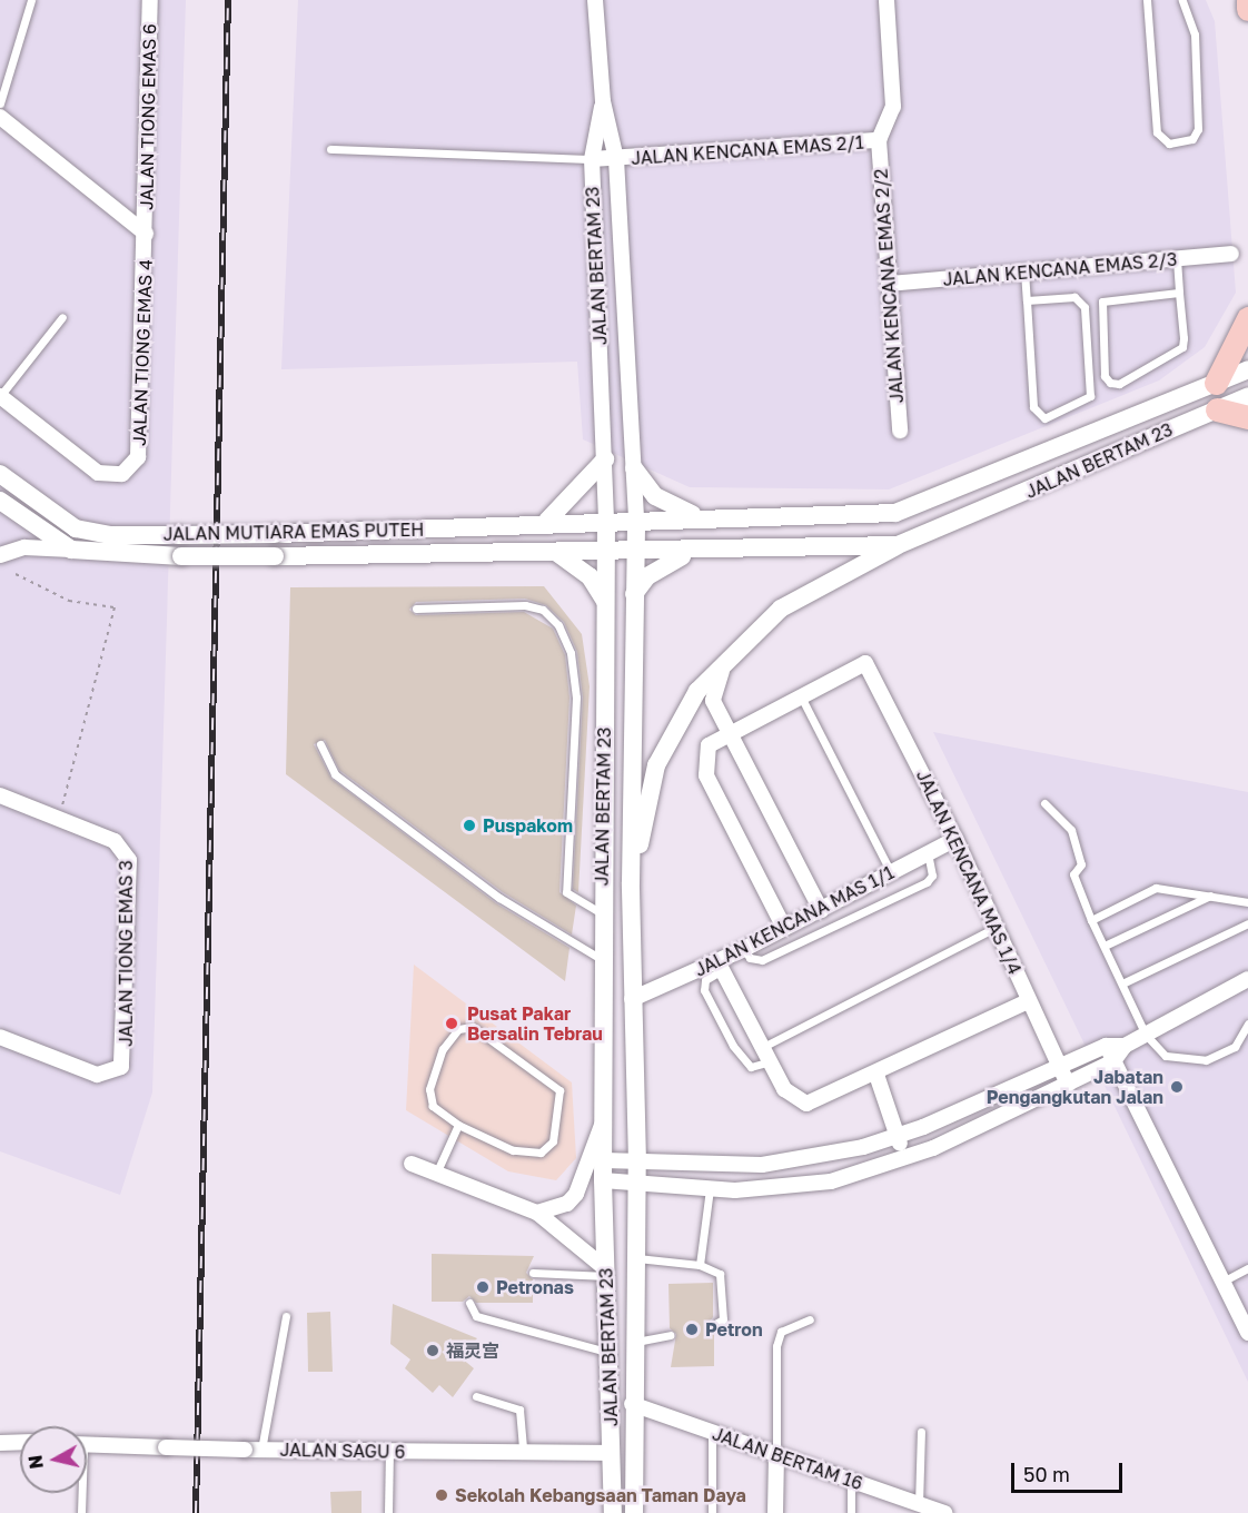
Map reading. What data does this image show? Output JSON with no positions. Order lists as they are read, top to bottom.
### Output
{
  "streets": {
    "street": [
      "JALAN TIONG EMAS 6",
      "JALAN KENCANA EMAS 2/1",
      "JALAN BERTAM 23",
      "JALAN KENCANA EMAS 2/3",
      "JALAN KENCANA EMAS 2/2",
      "JALAN TIONG EMAS 4",
      "JALAN MUTIARA EMAS PUTEH",
      "JALAN KENCANA MAS 1/4",
      "JALAN KENCANA MAS 1/1",
      "JALAN TIONG EMAS 3",
      "JALAN SAGU 6",
      "JALAN BERTAM 16"
    ]
  },
  "crossings": [
    ["JALAN TIONG EMAS 6", "JALAN TIONG EMAS 4"],
    ["JALAN KENCANA EMAS 2/1", "JALAN BERTAM 23"],
    ["JALAN KENCANA EMAS 2/1", "JALAN KENCANA EMAS 2/2"],
    ["JALAN BERTAM 23", "JALAN MUTIARA EMAS PUTEH"],
    ["JALAN BERTAM 23", "JALAN KENCANA MAS 1/1"],
    ["JALAN BERTAM 23", "JALAN SAGU 6"],
    ["JALAN BERTAM 23", "JALAN BERTAM 16"],
    ["JALAN KENCANA EMAS 2/3", "JALAN KENCANA EMAS 2/2"],
    ["JALAN KENCANA MAS 1/4", "JALAN KENCANA MAS 1/1"]
  ],
  "places": [
    "Puspakom",
    "Pusat Pakar Bersalin Tebrau",
    "Jabatan Pengangkutan Jalan",
    "Petronas",
    "Petron",
    "福灵宫",
    "Sekolah Kebangsaan Taman Daya"
  ],
  "scale_bar": "50 m",
  "north": "left"
}
